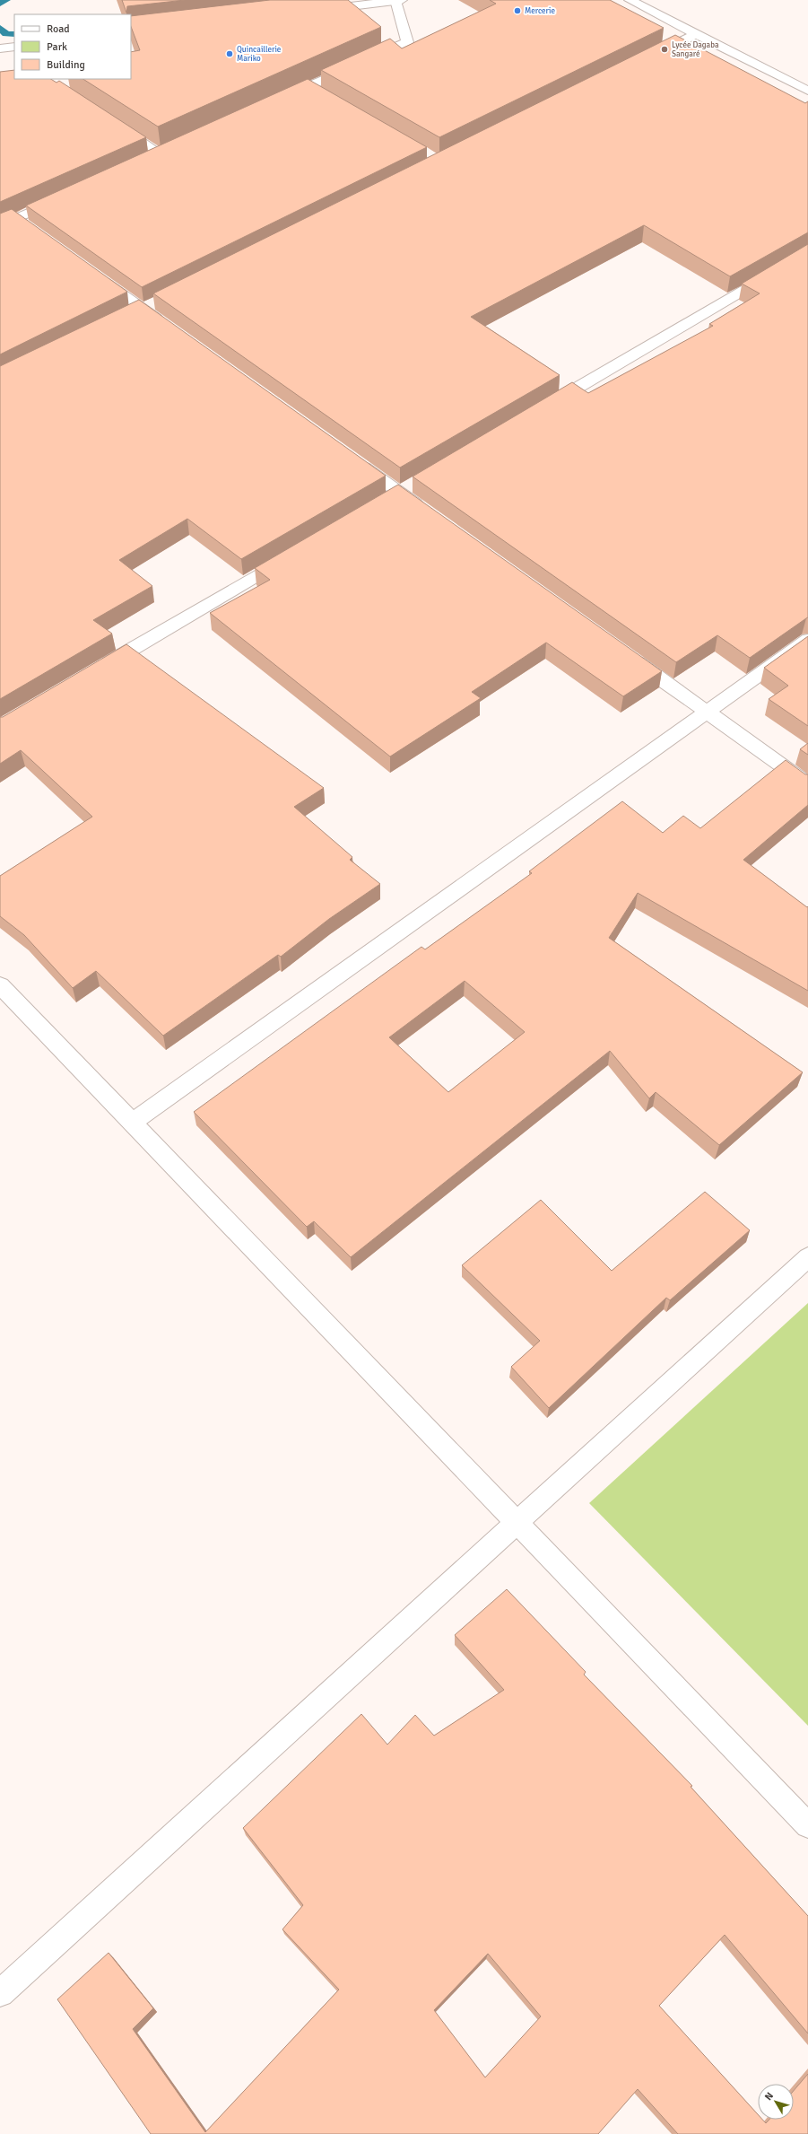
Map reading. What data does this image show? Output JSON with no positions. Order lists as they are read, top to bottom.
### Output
{
  "places": ["Mercerie", "Lycée Dagaba Sangaré", "Quincaillerie Mariko"],
  "legend": ["Road", "Park", "Building"],
  "north": "top left"
}
